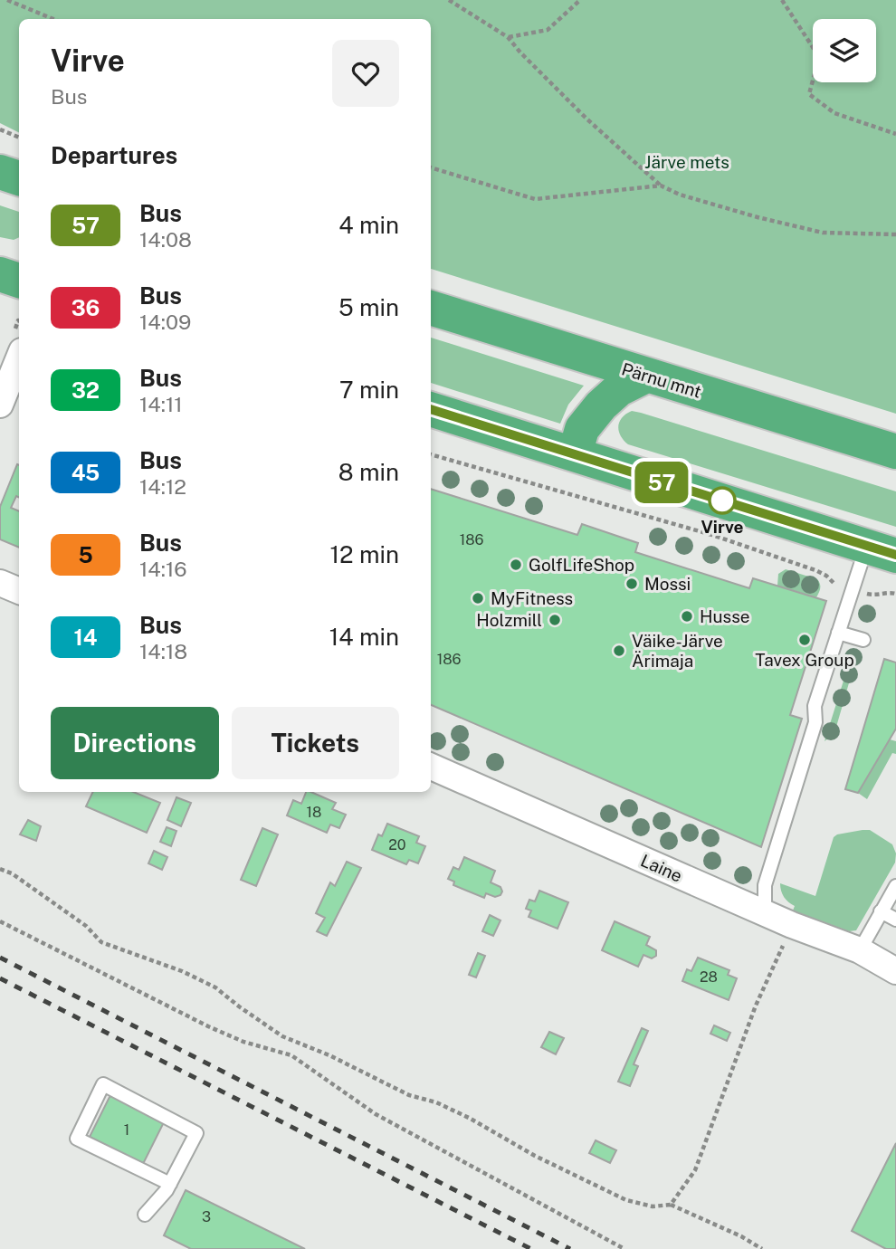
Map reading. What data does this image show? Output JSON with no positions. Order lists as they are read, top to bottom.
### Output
{
  "streets": {
    "highway": ["Pärnu mnt"],
    "street": ["Laine"]
  },
  "parks": ["Järve mets"],
  "places": [
    "Virve",
    "GolfLifeShop",
    "Mossi",
    "MyFitness",
    "Husse",
    "Holzmill",
    "Tavex Group",
    "Väike-Järve Ärimaja"
  ],
  "lines": ["bus line 57"],
  "house_numbers": [
    "186",
    "186",
    "18",
    "20",
    "28",
    "1",
    "3"
  ],
  "page": {
    "on_map": "57",
    "heading": [
      ["Virve", "Bus"],
      "Departures"
    ],
    "list": [
      {
        "mark": "57",
        "name": "Bus",
        "note": "14:08",
        "value": "4 min"
      },
      {
        "mark": "36",
        "name": "Bus",
        "note": "14:09",
        "value": "5 min"
      },
      {
        "mark": "32",
        "name": "Bus",
        "note": "14:11",
        "value": "7 min"
      },
      {
        "mark": "45",
        "name": "Bus",
        "note": "14:12",
        "value": "8 min"
      },
      {
        "mark": "5",
        "name": "Bus",
        "note": "14:16",
        "value": "12 min"
      },
      {
        "mark": "14",
        "name": "Bus",
        "note": "14:18",
        "value": "14 min"
      }
    ],
    "buttons": ["Directions", "Tickets"]
  }
}
